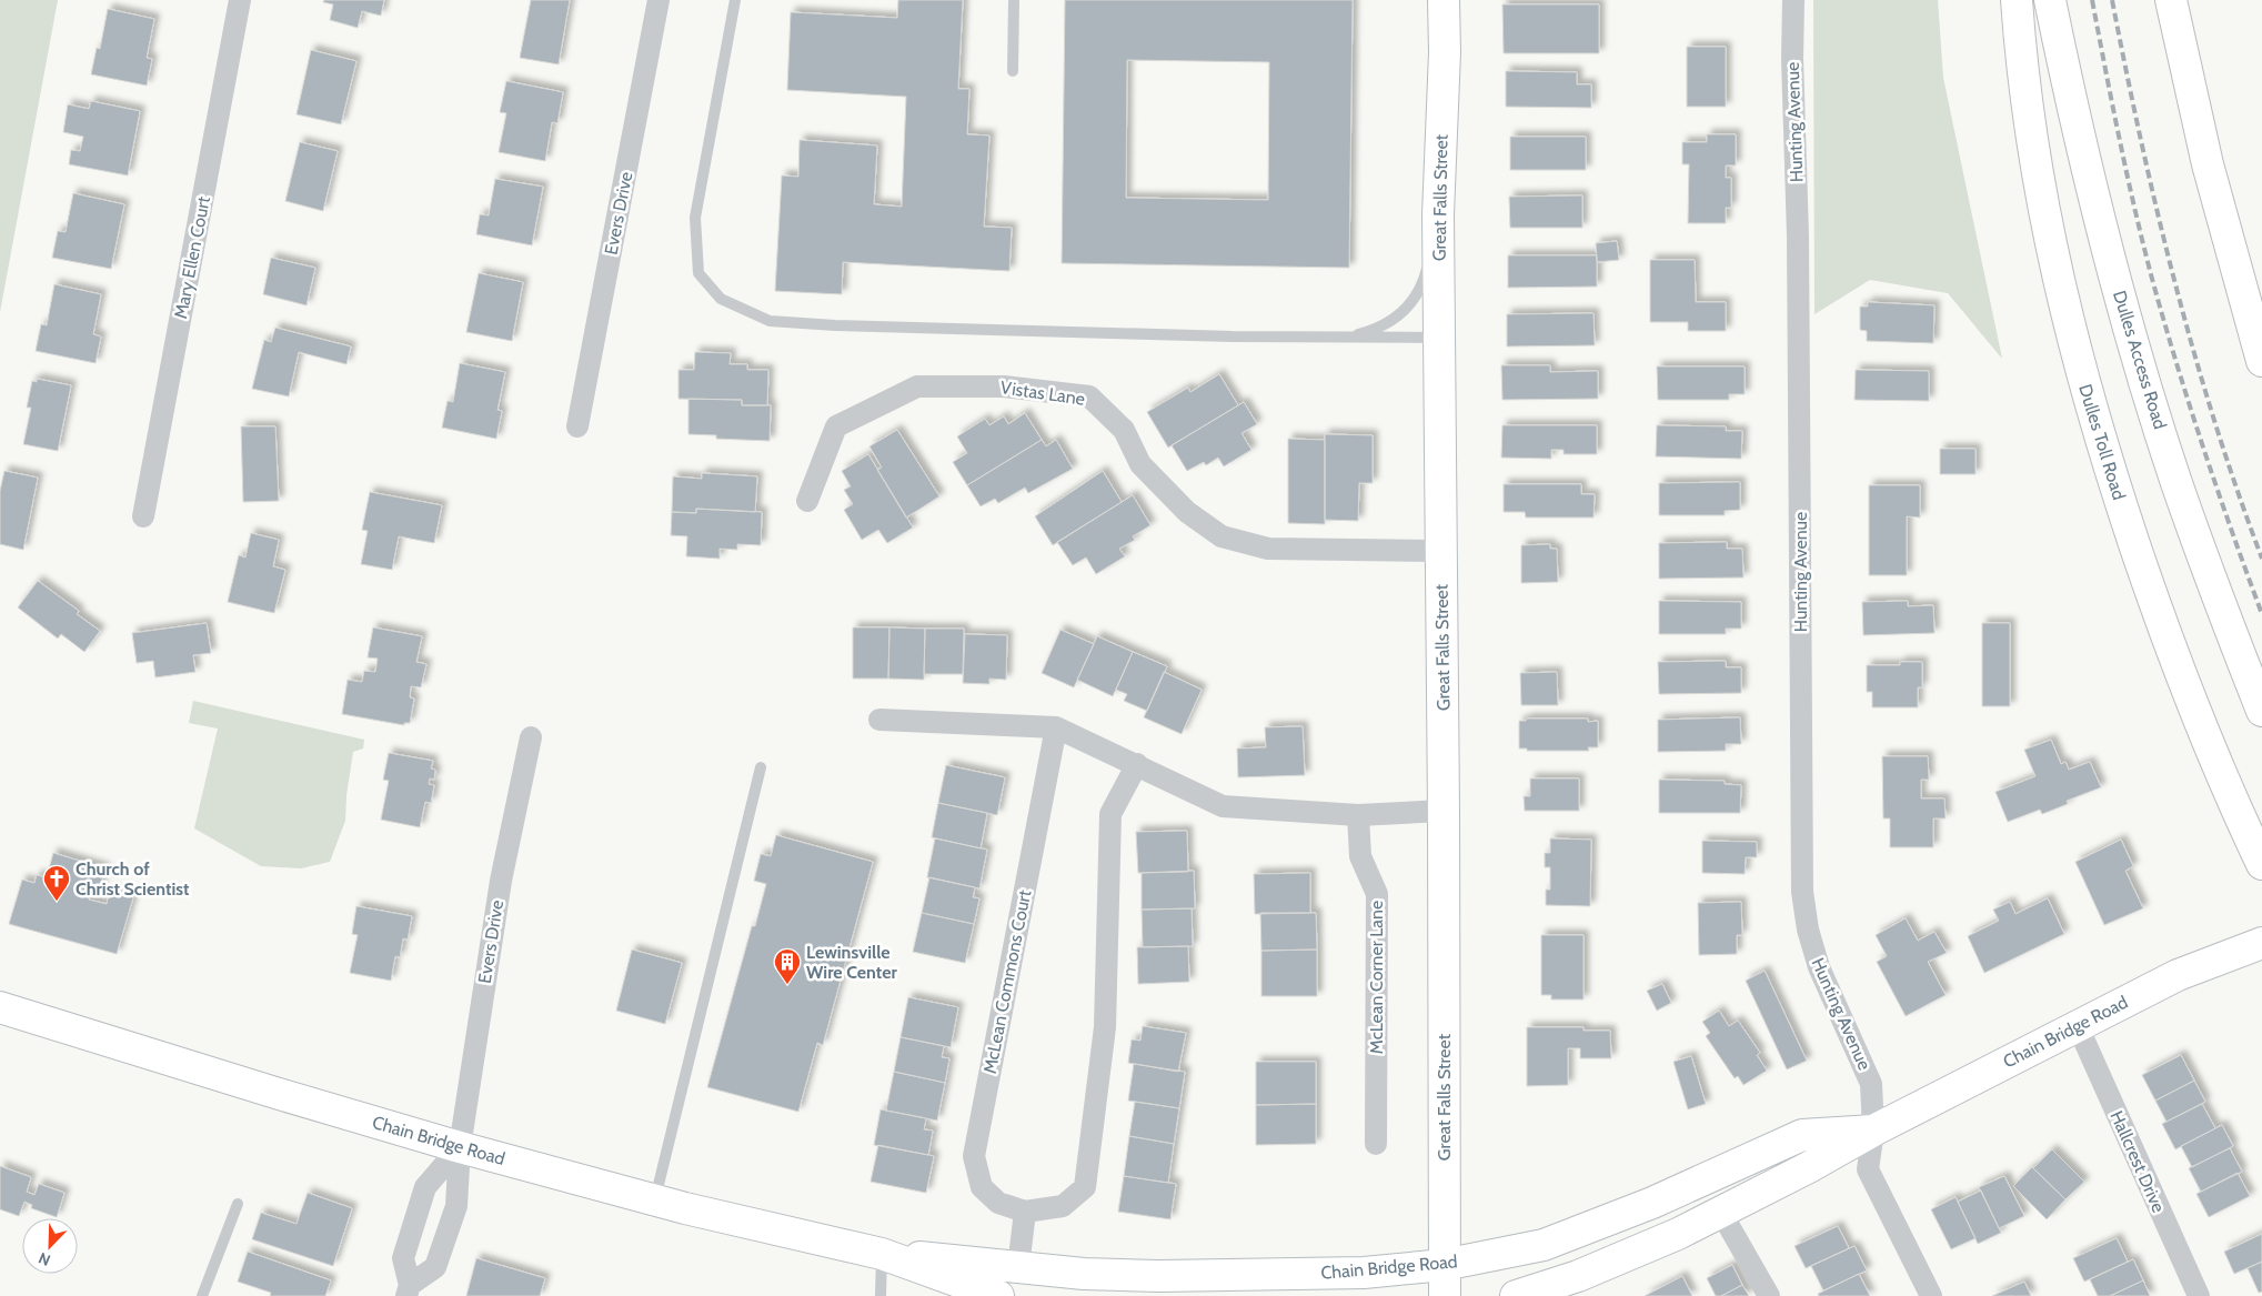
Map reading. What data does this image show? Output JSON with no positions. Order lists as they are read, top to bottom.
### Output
{
  "streets": {
    "main road": [
      "Great Falls Street",
      "Dulles Access Road",
      "Dulles Toll Road",
      "Chain Bridge Road"
    ],
    "street": [
      "Hunting Avenue",
      "Evers Drive",
      "Mary Ellen Court",
      "Vistas Lane",
      "McLean Corner Lane",
      "McLean Commons Court",
      "Hallcrest Drive"
    ]
  },
  "crossings": [
    ["Hunting Avenue", "Chain Bridge Road"],
    ["Great Falls Street", "Vistas Lane"],
    ["Great Falls Street", "Chain Bridge Road"],
    ["Evers Drive", "Chain Bridge Road"],
    ["Chain Bridge Road", "Hallcrest Drive"]
  ],
  "places": {
    "church": ["Church of Christ Scientist"],
    "building": ["Lewinsville Wire Center"]
  },
  "north": "bottom left"
}
